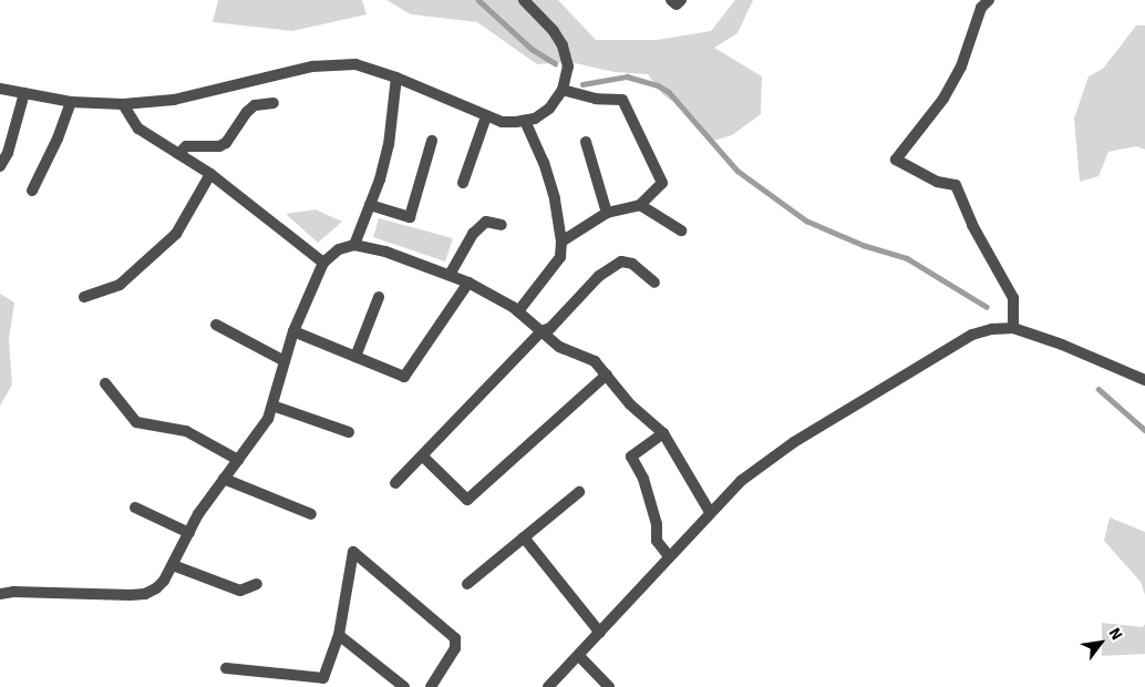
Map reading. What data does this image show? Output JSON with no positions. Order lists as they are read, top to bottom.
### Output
{
  "north": "top right"
}
